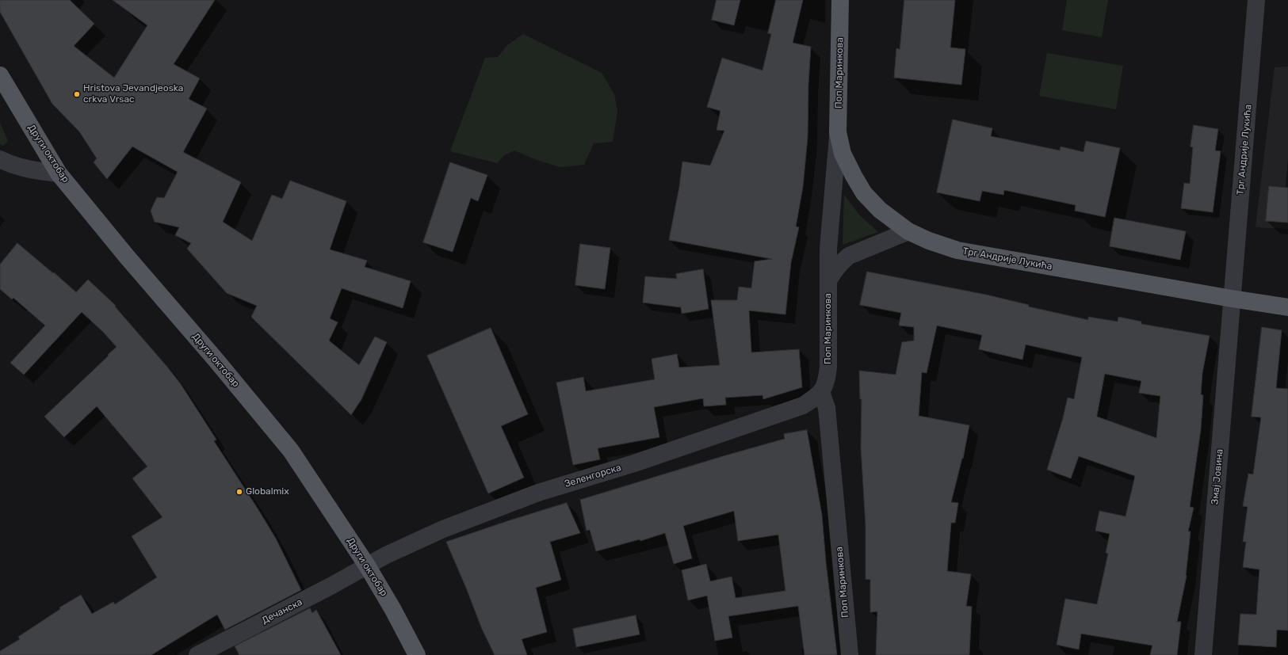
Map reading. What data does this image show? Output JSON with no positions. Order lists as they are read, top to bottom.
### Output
{
  "streets": {
    "main road": ["Поп Маринкова", "Трг Андрије Лукића", "Други октобар"],
    "street": ["Зеленгорска", "Змај Јовина", "Дечанска"]
  },
  "crossings": [
    ["Поп Маринкова", "Трг Андрије Лукића"],
    ["Поп Маринкова", "Зеленгорска"],
    ["Трг Андрије Лукића", "Змај Јовина"],
    ["Други октобар", "Зеленгорска"],
    ["Други октобар", "Дечанска"],
    ["Зеленгорска", "Дечанска"]
  ],
  "places": ["Hristova Jevandjeoska crkva Vrsac", "Globalmix"]
}
